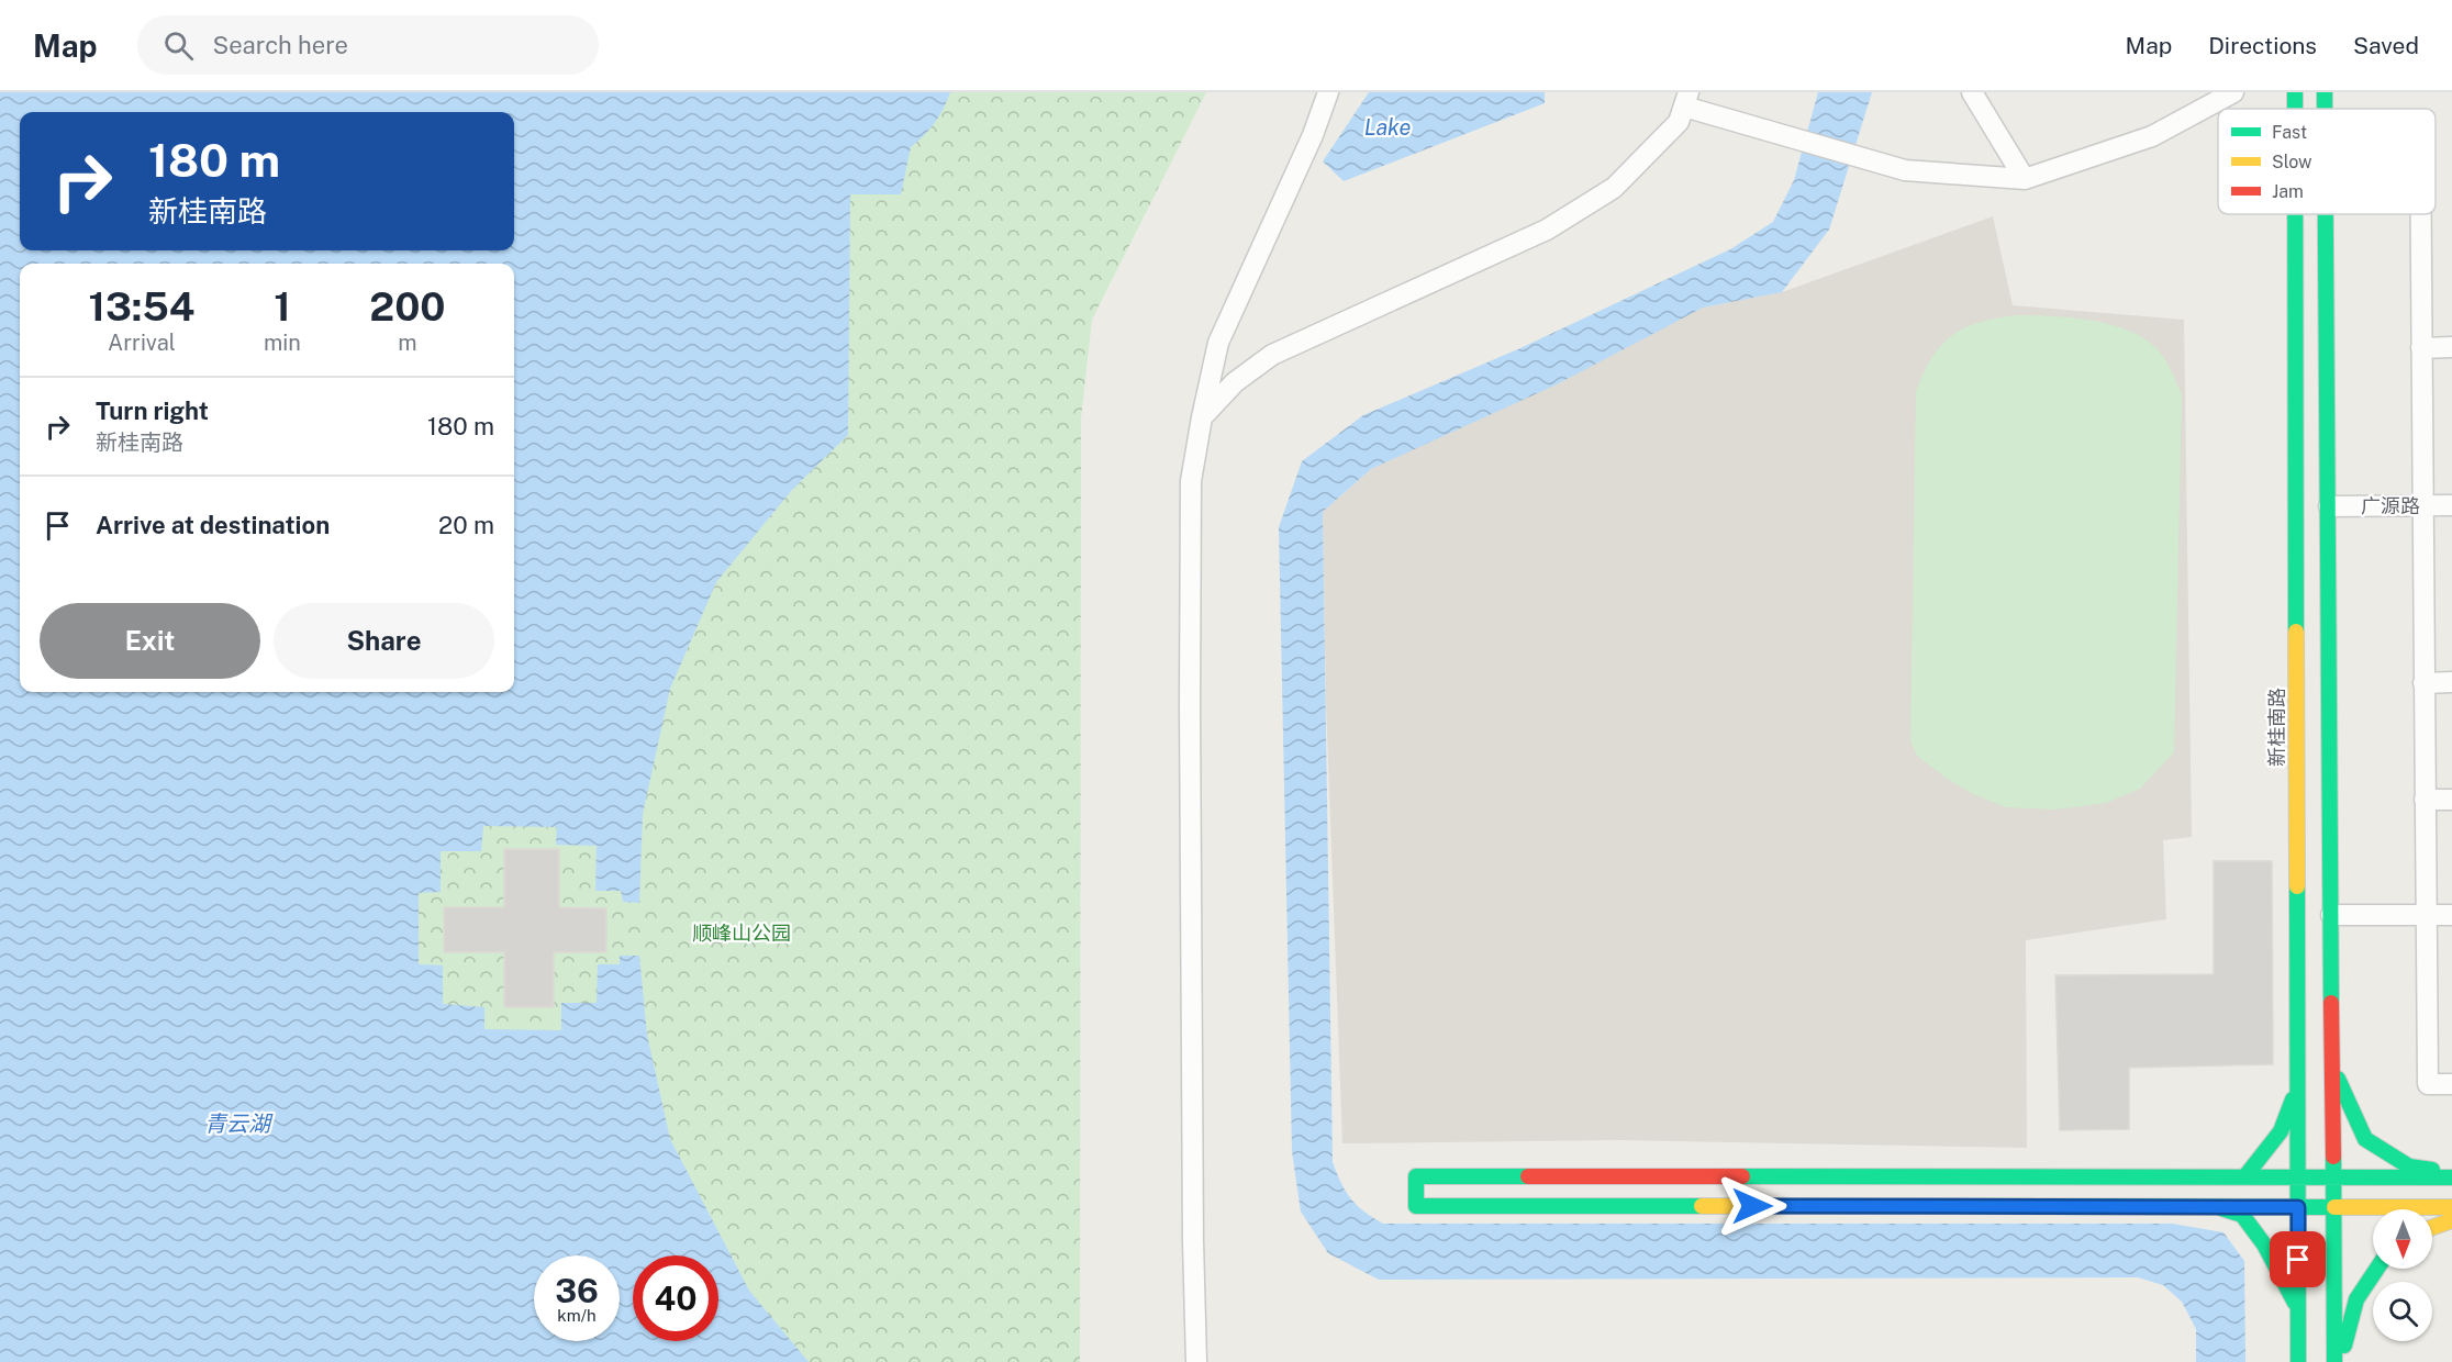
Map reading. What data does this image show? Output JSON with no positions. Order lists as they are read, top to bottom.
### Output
{
  "streets": {
    "main road": ["新桂南路"],
    "street": ["广源路"]
  },
  "water": ["Lake", "青云湖"],
  "parks": ["顺峰山公园"],
  "legend": ["Fast", "Slow", "Jam"],
  "north": "bottom",
  "page": {
    "header": "Map",
    "search": "Search here",
    "nav": ["Map", "Directions", "Saved"],
    "turn": ["180 m", "新桂南路"],
    "eta": [
      "13:54",
      "Arrival",
      "1",
      "min",
      "200",
      "m"
    ],
    "list": [
      {
        "name": "Turn right",
        "note": "新桂南路",
        "value": "180 m"
      },
      {
        "name": "Arrive at destination",
        "value": "20 m"
      }
    ],
    "buttons": ["Exit", "Share"],
    "speed": "36 km/h",
    "limit": "40"
  }
}
